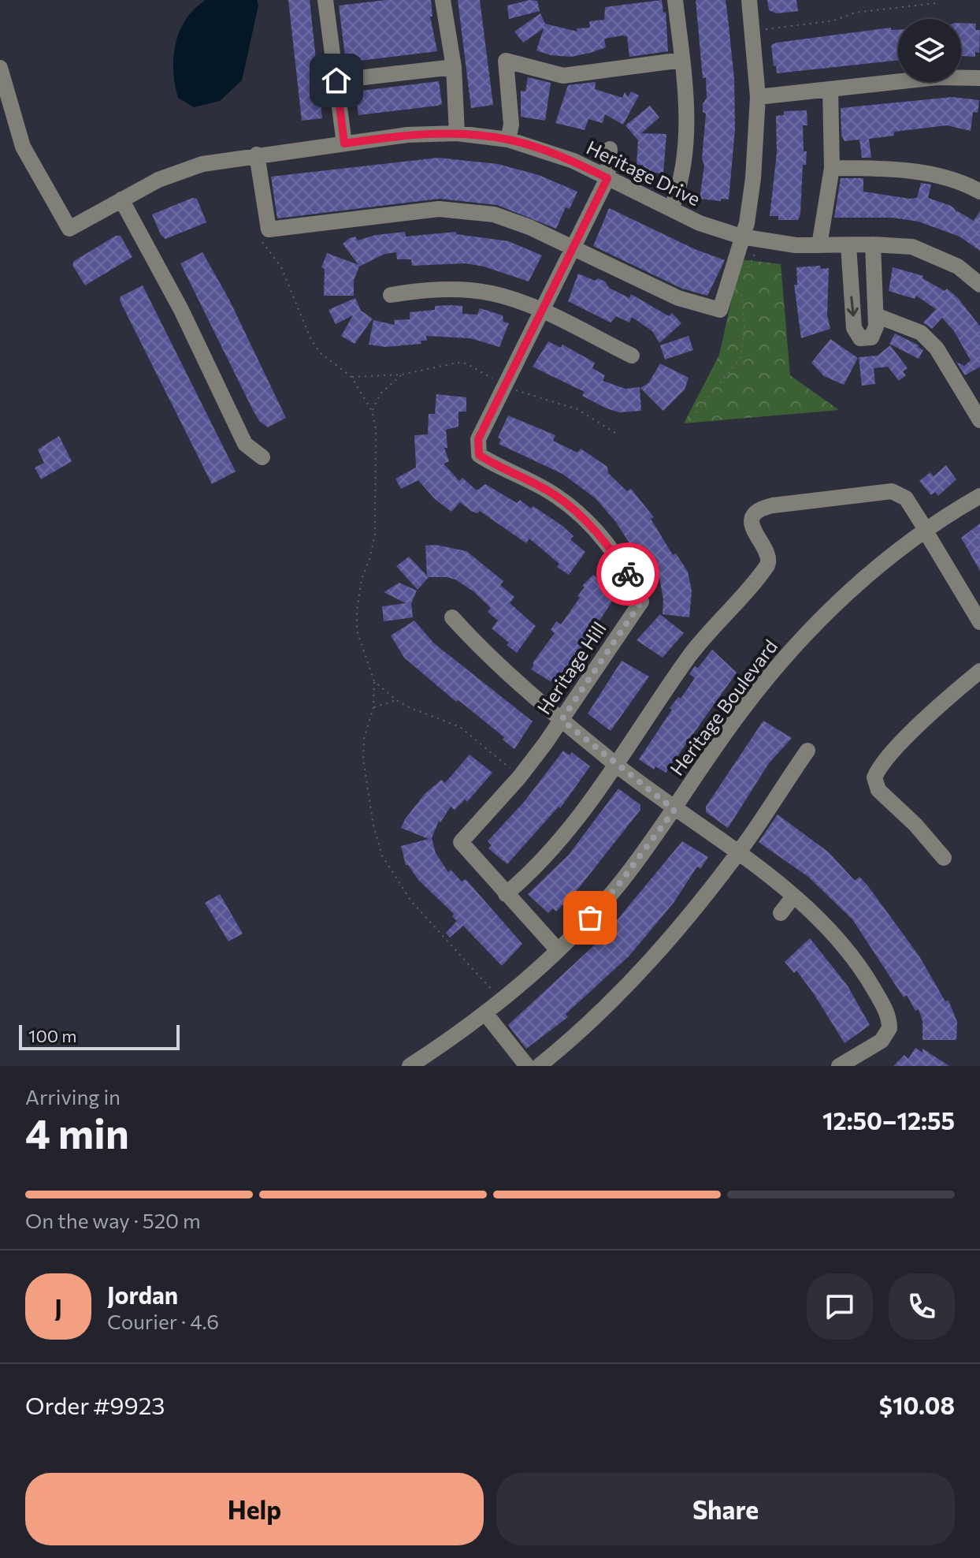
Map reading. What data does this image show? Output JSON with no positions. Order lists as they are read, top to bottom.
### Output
{
  "streets": {
    "street": ["Heritage Drive", "Heritage Hill", "Heritage Boulevard"]
  },
  "crossings": [
    ["Heritage Drive", "Heritage Hill"],
    ["Heritage Hill", "Heritage Boulevard"]
  ],
  "scale_bar": "100 m",
  "page": {
    "scale": "100 m",
    "heading": ["4 min", "Arriving in", "12:50–12:55"],
    "panel": [
      "Jordan",
      "Courier · 4.6",
      "Order #9923",
      "$10.08"
    ],
    "bar": "On the way · 520 m",
    "round": "J",
    "buttons": ["Help", "Share"]
  }
}
